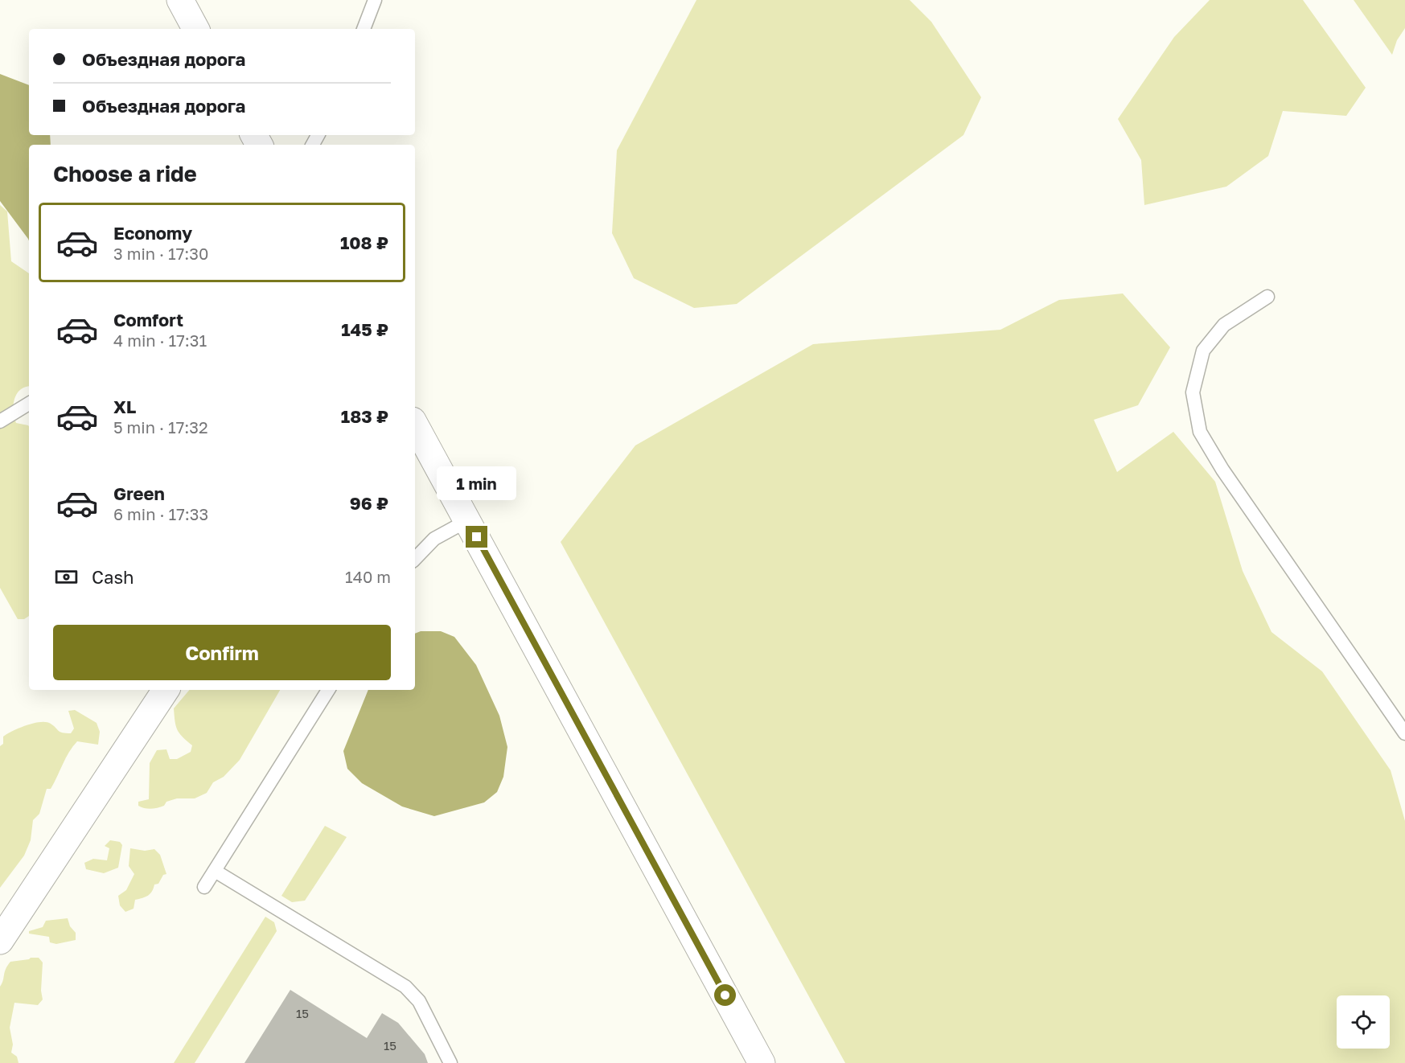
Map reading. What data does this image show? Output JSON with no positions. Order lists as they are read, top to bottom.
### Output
{
  "house_numbers": ["15", "15"],
  "page": {
    "banner": ["Объездная дорога", "Объездная дорога"],
    "heading": "Choose a ride",
    "list": [
      {
        "name": "Economy",
        "note": "3 min · 17:30",
        "value": "108 ₽"
      },
      {
        "name": "Comfort",
        "note": "4 min · 17:31",
        "value": "145 ₽"
      },
      {
        "name": "XL",
        "note": "5 min · 17:32",
        "value": "183 ₽"
      },
      {
        "name": "Green",
        "note": "6 min · 17:33",
        "value": "96 ₽"
      }
    ],
    "bubble": "1 min",
    "pay": ["Cash", "140 m"],
    "buttons": "Confirm"
  }
}
